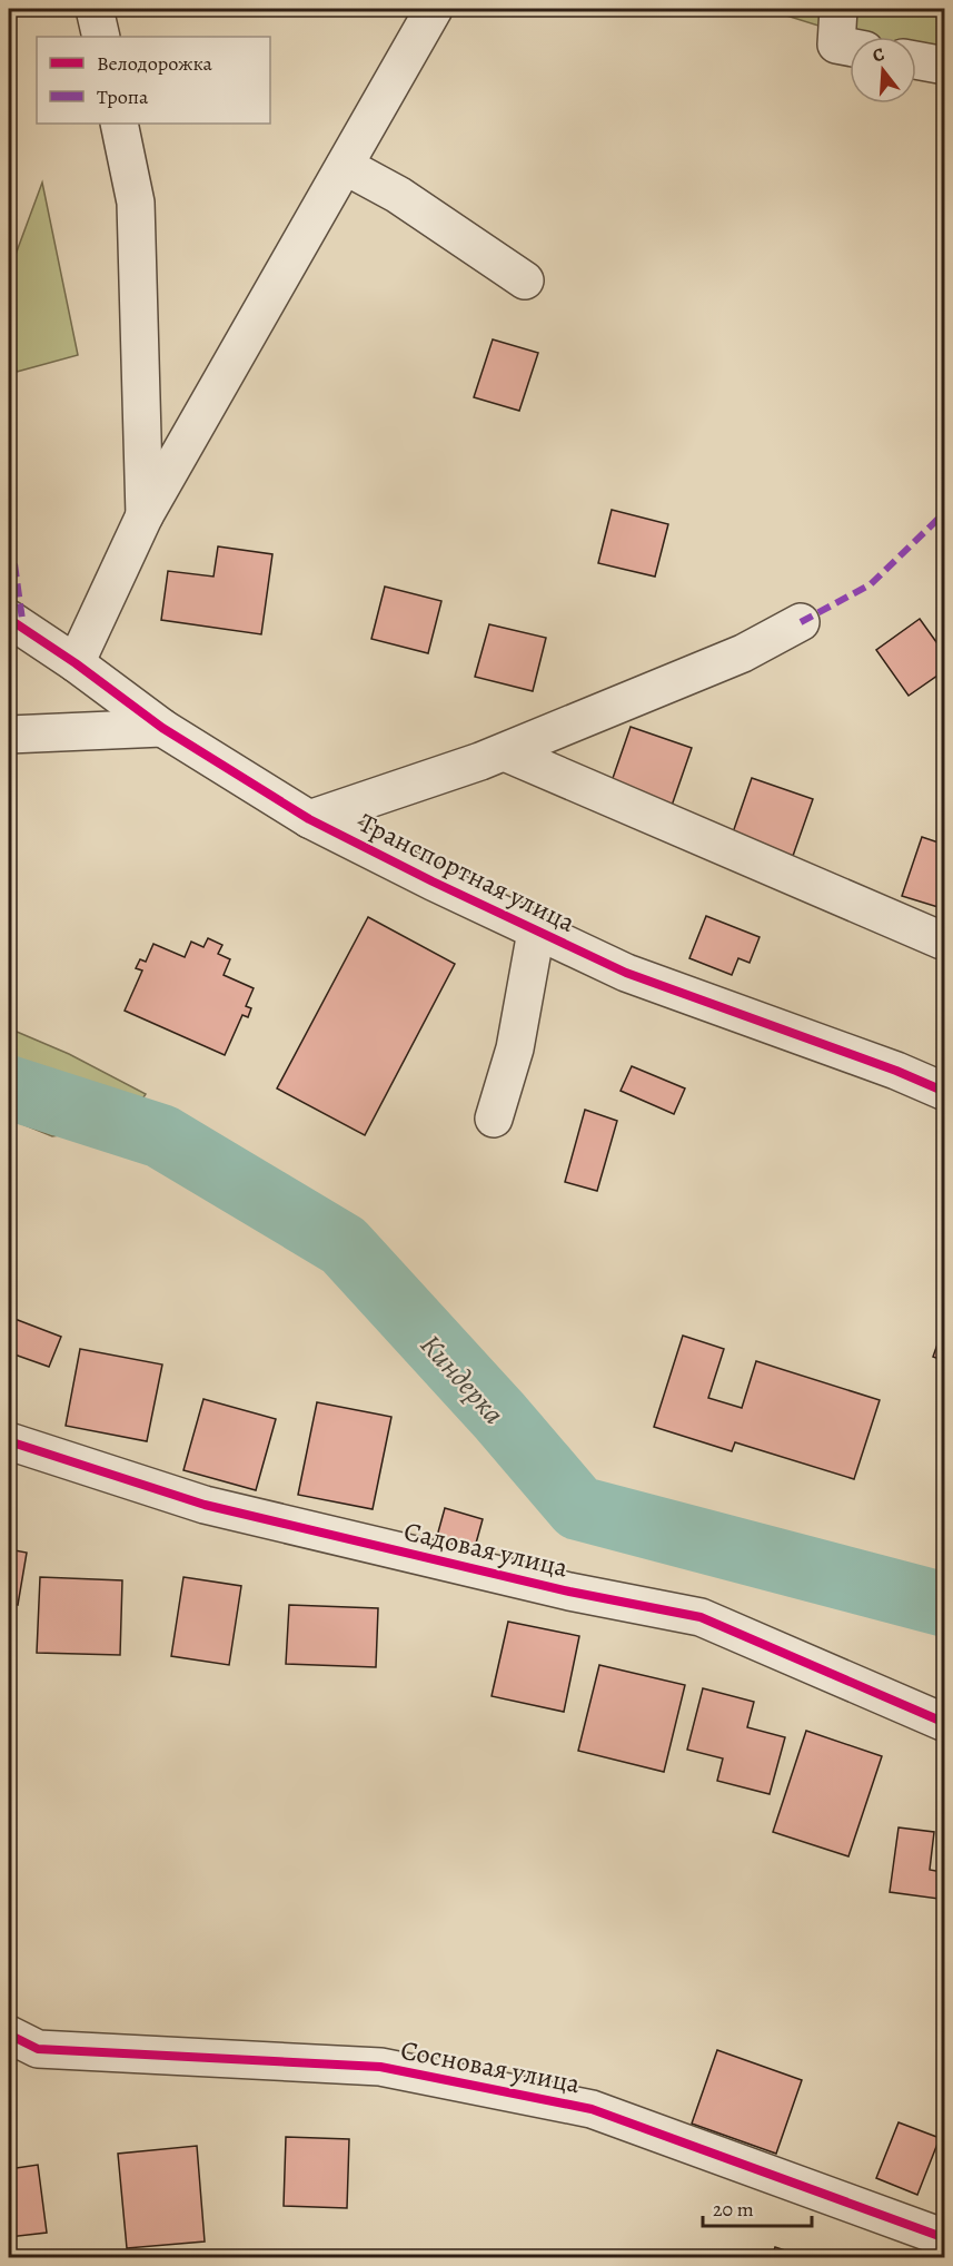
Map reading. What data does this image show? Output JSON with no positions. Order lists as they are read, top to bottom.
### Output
{
  "streets": {
    "street": ["Транспортная улица", "Садовая улица", "Сосновая улица"]
  },
  "water": ["Киндерка"],
  "legend": ["Велодорожка", "Тропа"],
  "scale_bar": "20 m",
  "north": "top"
}
